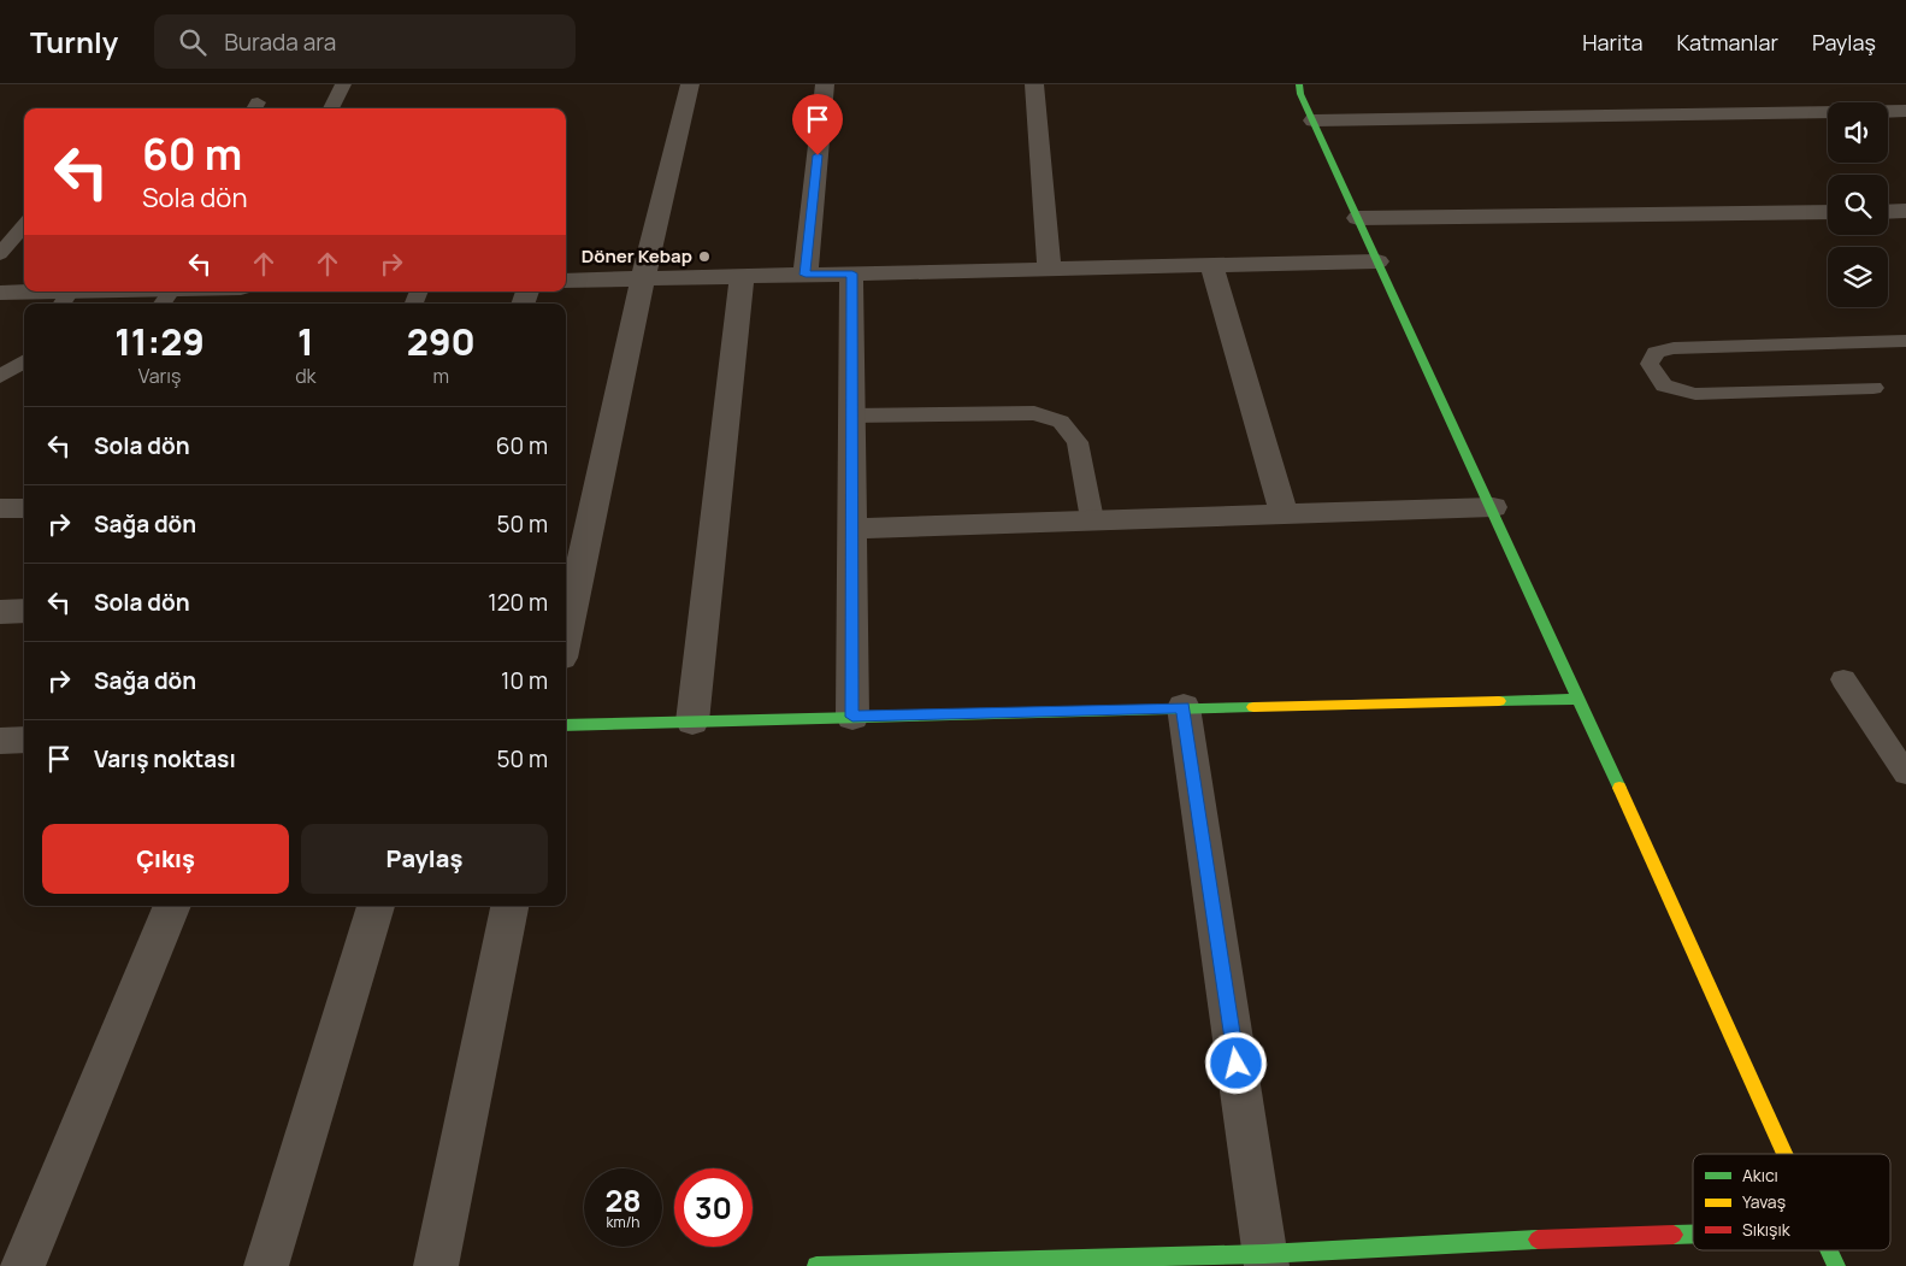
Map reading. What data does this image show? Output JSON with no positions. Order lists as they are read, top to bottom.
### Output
{
  "places": ["Döner Kebap"],
  "legend": ["Akıcı", "Yavaş", "Sıkışık"],
  "page": {
    "header": "Turnly",
    "search": "Burada ara",
    "nav": ["Harita", "Katmanlar", "Paylaş"],
    "turn": ["60 m", "Sola dön"],
    "eta": [
      "11:29",
      "Varış",
      "1",
      "dk",
      "290",
      "m"
    ],
    "list": [
      {
        "name": "Sola dön",
        "value": "60 m"
      },
      {
        "name": "Sağa dön",
        "value": "50 m"
      },
      {
        "name": "Sola dön",
        "value": "120 m"
      },
      {
        "name": "Sağa dön",
        "value": "10 m"
      },
      {
        "name": "Varış noktası",
        "value": "50 m"
      }
    ],
    "buttons": ["Çıkış", "Paylaş"],
    "speed": "28 km/h",
    "limit": "30"
  }
}
